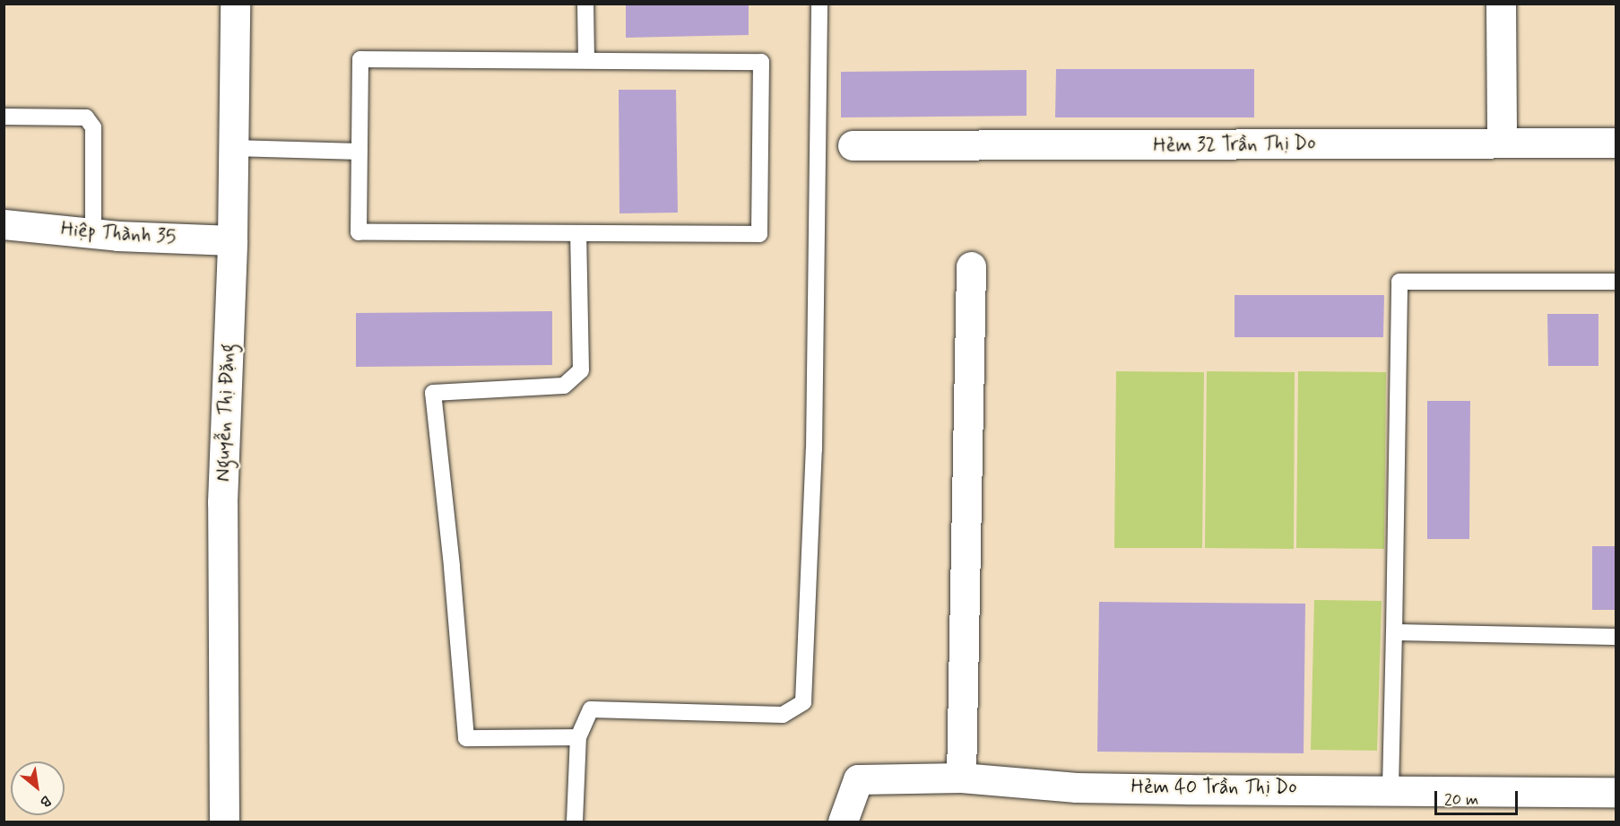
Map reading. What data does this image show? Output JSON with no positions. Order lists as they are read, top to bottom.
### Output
{
  "streets": {
    "street": [
      "Hẻm 32 Trần Thị Do",
      "Hiệp Thành 35",
      "Nguyễn Thị Đặng",
      "Hẻm 40 Trần Thị Do"
    ]
  },
  "crossings": [
    ["Hiệp Thành 35", "Nguyễn Thị Đặng"]
  ],
  "scale_bar": "20 m",
  "north": "bottom right"
}
